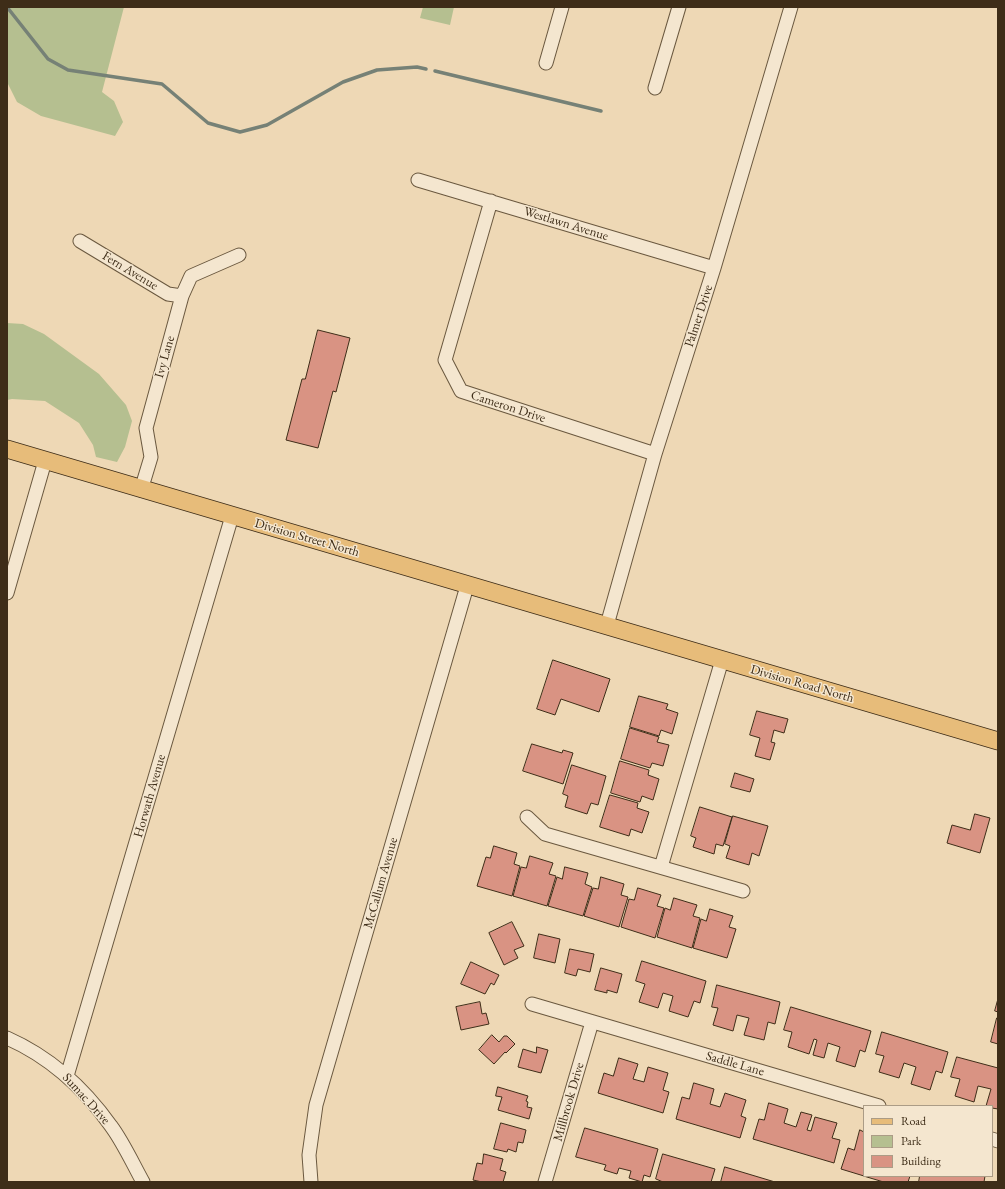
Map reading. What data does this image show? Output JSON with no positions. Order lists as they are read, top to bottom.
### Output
{
  "streets": {
    "main road": ["Division Street North", "Division Road North"],
    "street": [
      "Westlawn Avenue",
      "Fern Avenue",
      "Palmer Drive",
      "Ivy Lane",
      "Cameron Drive",
      "Horwath Avenue",
      "McCallum Avenue",
      "Saddle Lane",
      "Sumac Drive",
      "Millbrook Drive"
    ]
  },
  "crossings": [
    ["Westlawn Avenue", "Palmer Drive"],
    ["Westlawn Avenue", "Cameron Drive"],
    ["Fern Avenue", "Ivy Lane"],
    ["Palmer Drive", "Cameron Drive"],
    ["Palmer Drive", "Division Street North"],
    ["Palmer Drive", "Division Road North"],
    ["Ivy Lane", "Division Street North"],
    ["Division Street North", "Division Road North"],
    ["Division Street North", "Horwath Avenue"],
    ["Division Street North", "McCallum Avenue"],
    ["Horwath Avenue", "Sumac Drive"],
    ["Saddle Lane", "Millbrook Drive"]
  ],
  "legend": ["Road", "Park", "Building"]
}
